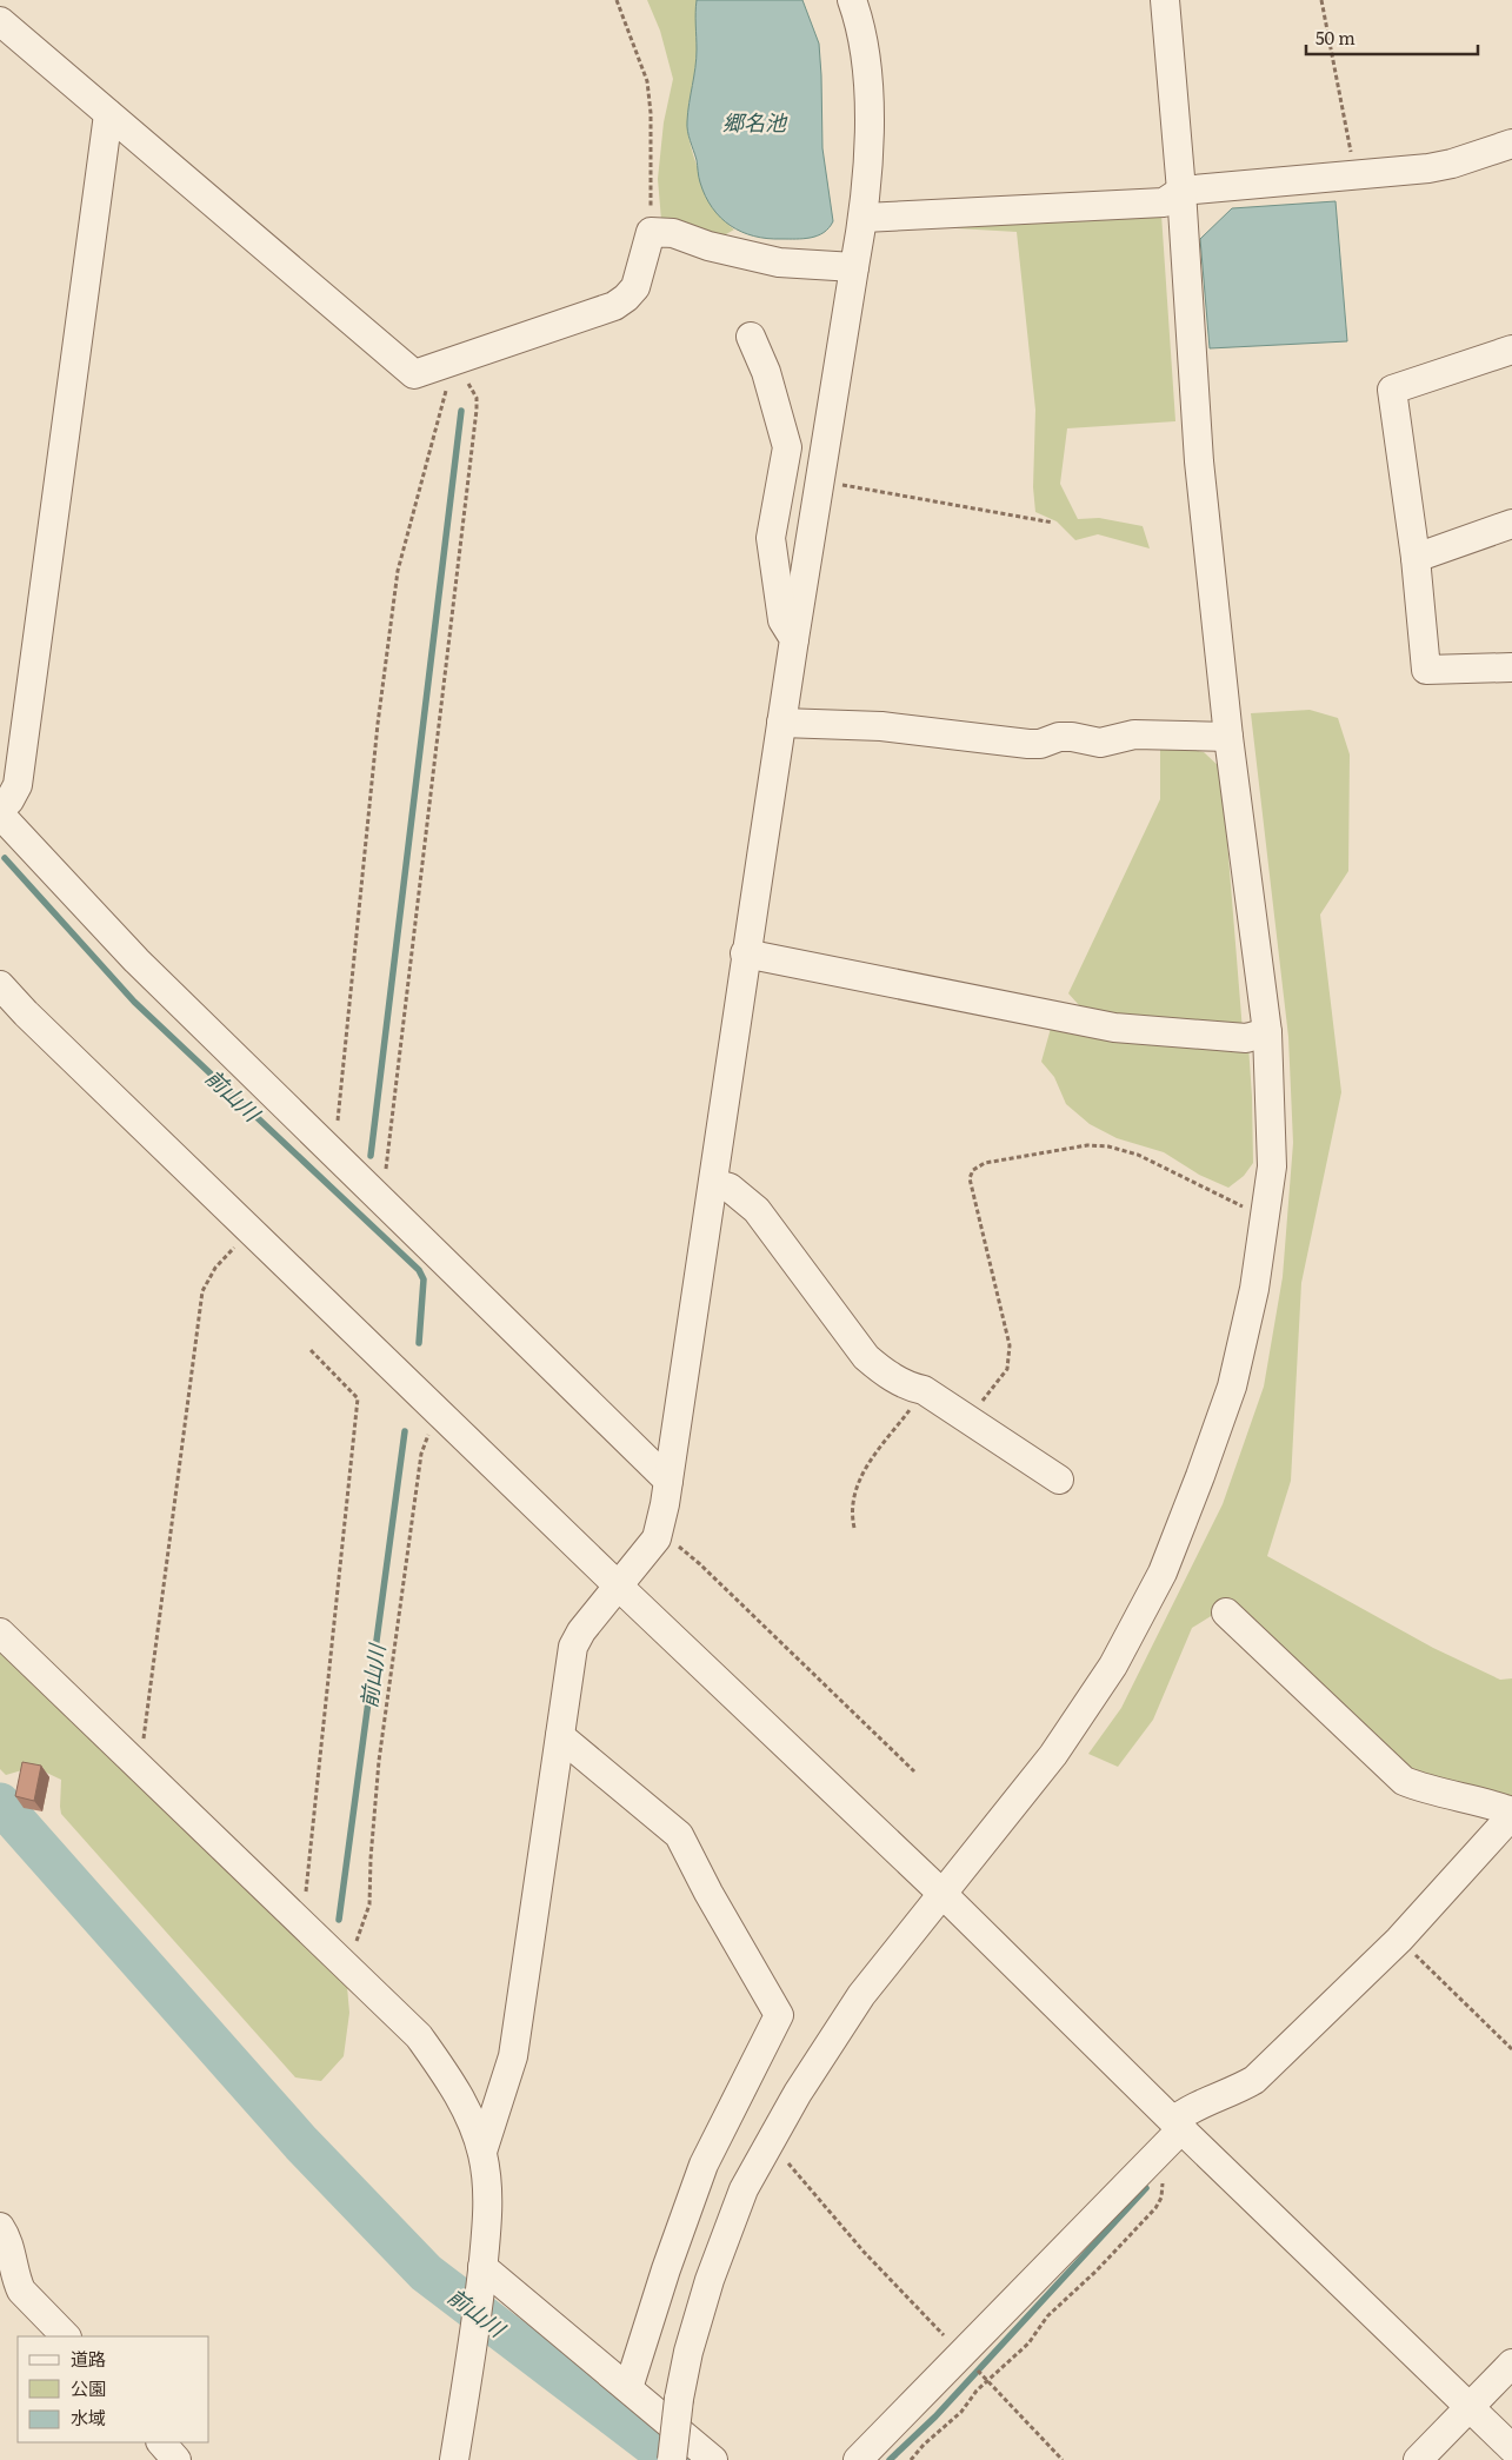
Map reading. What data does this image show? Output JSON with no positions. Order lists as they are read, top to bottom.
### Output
{
  "water": ["郷名池", "前山川"],
  "legend": ["道路", "公園", "水域"],
  "scale_bar": "50 m"
}
